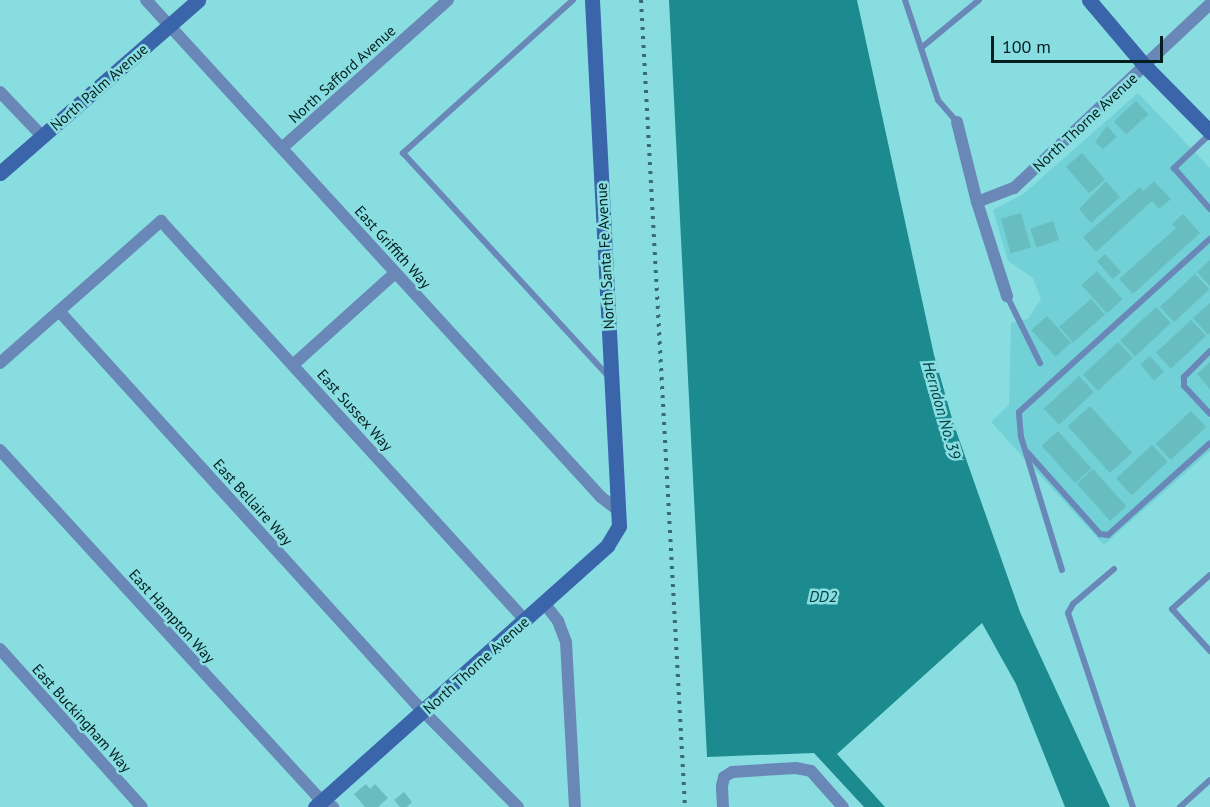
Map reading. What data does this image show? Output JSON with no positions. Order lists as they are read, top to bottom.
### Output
{
  "streets": {
    "street": [
      "North Safford Avenue",
      "North Palm Avenue",
      "North Thorne Avenue",
      "East Griffith Way",
      "North Santa Fe Avenue",
      "East Sussex Way",
      "East Bellaire Way",
      "East Hampton Way",
      "East Buckingham Way"
    ]
  },
  "crossings": [
    ["North Safford Avenue", "East Griffith Way"],
    ["North Palm Avenue", "East Griffith Way"],
    ["North Thorne Avenue", "East Griffith Way"],
    ["North Thorne Avenue", "North Santa Fe Avenue"],
    ["North Thorne Avenue", "East Sussex Way"],
    ["North Thorne Avenue", "East Bellaire Way"],
    ["North Thorne Avenue", "East Hampton Way"],
    ["East Griffith Way", "North Santa Fe Avenue"],
    ["East Sussex Way", "East Bellaire Way"]
  ],
  "water": ["Herndon No. 39", "DD2"],
  "scale_bar": "100 m"
}
